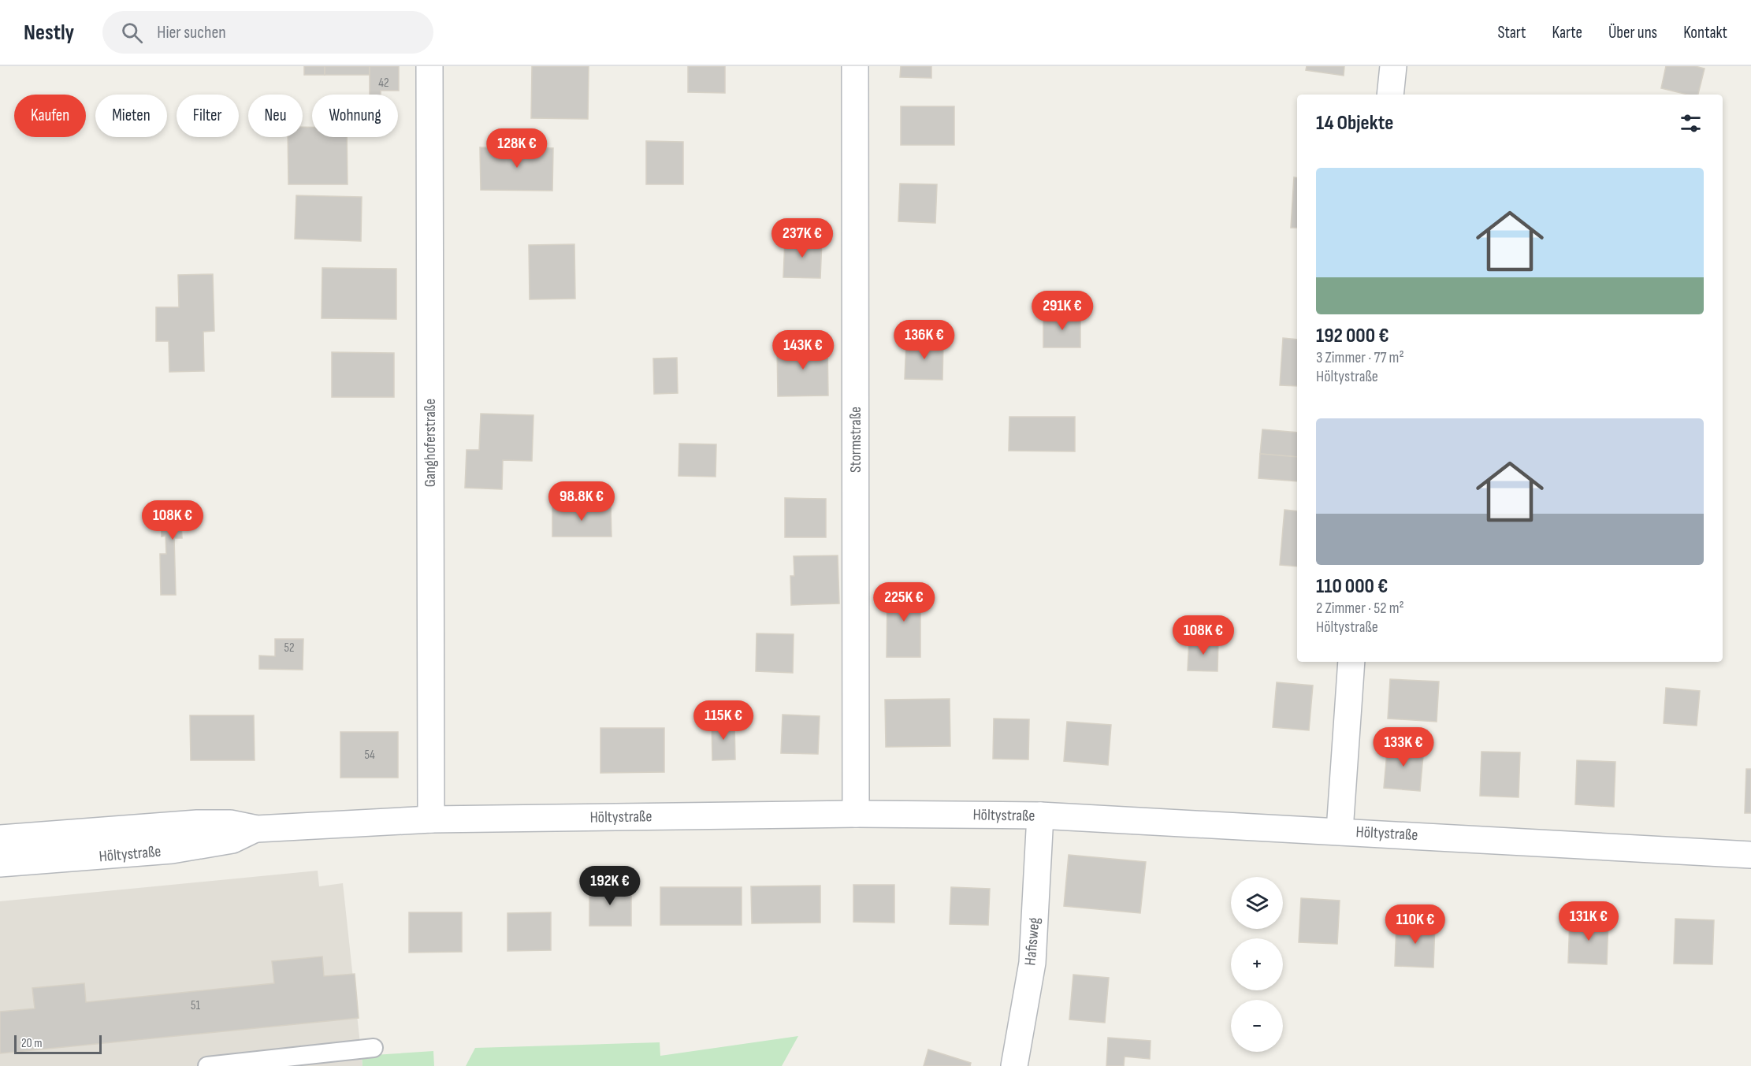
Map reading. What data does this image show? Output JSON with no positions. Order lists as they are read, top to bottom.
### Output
{
  "streets": {
    "street": [
      "Stormstraße",
      "Ganghoferstraße",
      "Höltystraße",
      "Hafisweg"
    ]
  },
  "crossings": [
    ["Stormstraße", "Höltystraße"],
    ["Ganghoferstraße", "Höltystraße"],
    ["Höltystraße", "Hafisweg"]
  ],
  "house_numbers": [
    "42",
    "52",
    "54",
    "51"
  ],
  "scale_bar": "20 m",
  "page": {
    "header": "Nestly",
    "search": "Hier suchen",
    "nav": [
      "Start",
      "Karte",
      "Über uns",
      "Kontakt"
    ],
    "chip": [
      "Kaufen",
      "Mieten",
      "Filter",
      "Neu",
      "Wohnung"
    ],
    "heading": "14 Objekte",
    "price": [
      "128K €",
      "237K €",
      "291K €",
      "136K €",
      "143K €",
      "98.8K €",
      "108K €",
      "225K €",
      "108K €",
      "115K €",
      "133K €",
      "192K €",
      "131K €",
      "110K €"
    ],
    "list": [
      {
        "name": "192 000 €",
        "note": "3 Zimmer · 77 m² · Höltystraße"
      },
      {
        "name": "110 000 €",
        "note": "2 Zimmer · 52 m² · Höltystraße"
      }
    ],
    "map_buttons": ["+", "−"],
    "scale": "20 m"
  }
}
